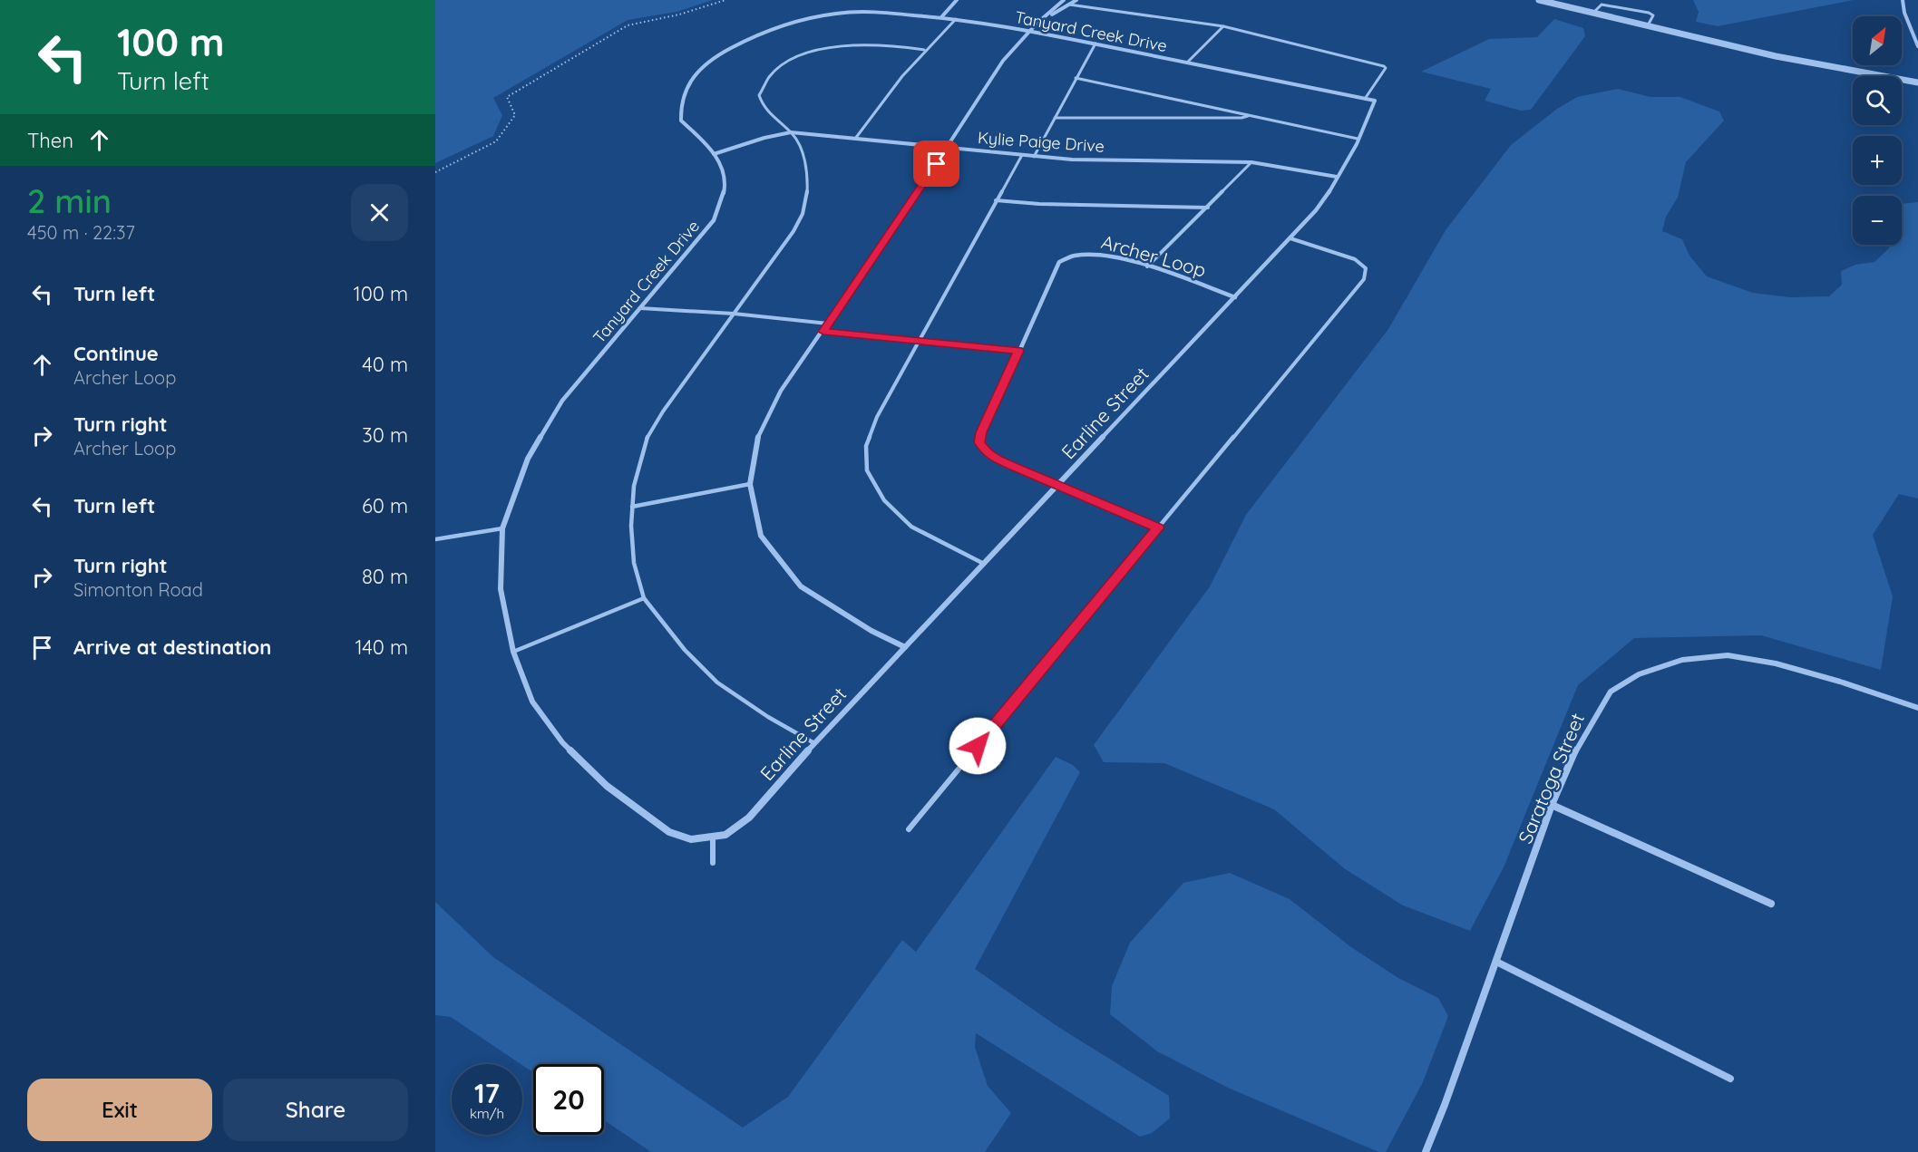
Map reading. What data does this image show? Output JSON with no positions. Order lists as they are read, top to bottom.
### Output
{
  "streets": {
    "street": [
      "Tanyard Creek Drive",
      "Kylie Paige Drive",
      "Archer Loop",
      "Earline Street",
      "Saratoga Street"
    ]
  },
  "crossings": [
    ["Tanyard Creek Drive", "Kylie Paige Drive"],
    ["Tanyard Creek Drive", "Earline Street"],
    ["Kylie Paige Drive", "Earline Street"],
    ["Archer Loop", "Earline Street"]
  ],
  "north": "top right",
  "page": {
    "turn": ["100 m", "Turn left"],
    "map_buttons": ["+", "−"],
    "then": "Then",
    "heading": ["2 min", "450 m · 22:37"],
    "list": [
      {
        "name": "Turn left",
        "value": "100 m"
      },
      {
        "name": "Continue",
        "note": "Archer Loop",
        "value": "40 m"
      },
      {
        "name": "Turn right",
        "note": "Archer Loop",
        "value": "30 m"
      },
      {
        "name": "Turn left",
        "value": "60 m"
      },
      {
        "name": "Turn right",
        "note": "Simonton Road",
        "value": "80 m"
      },
      {
        "name": "Arrive at destination",
        "value": "140 m"
      }
    ],
    "speed": "17 km/h",
    "limit": "20",
    "buttons": ["Exit", "Share"]
  }
}
